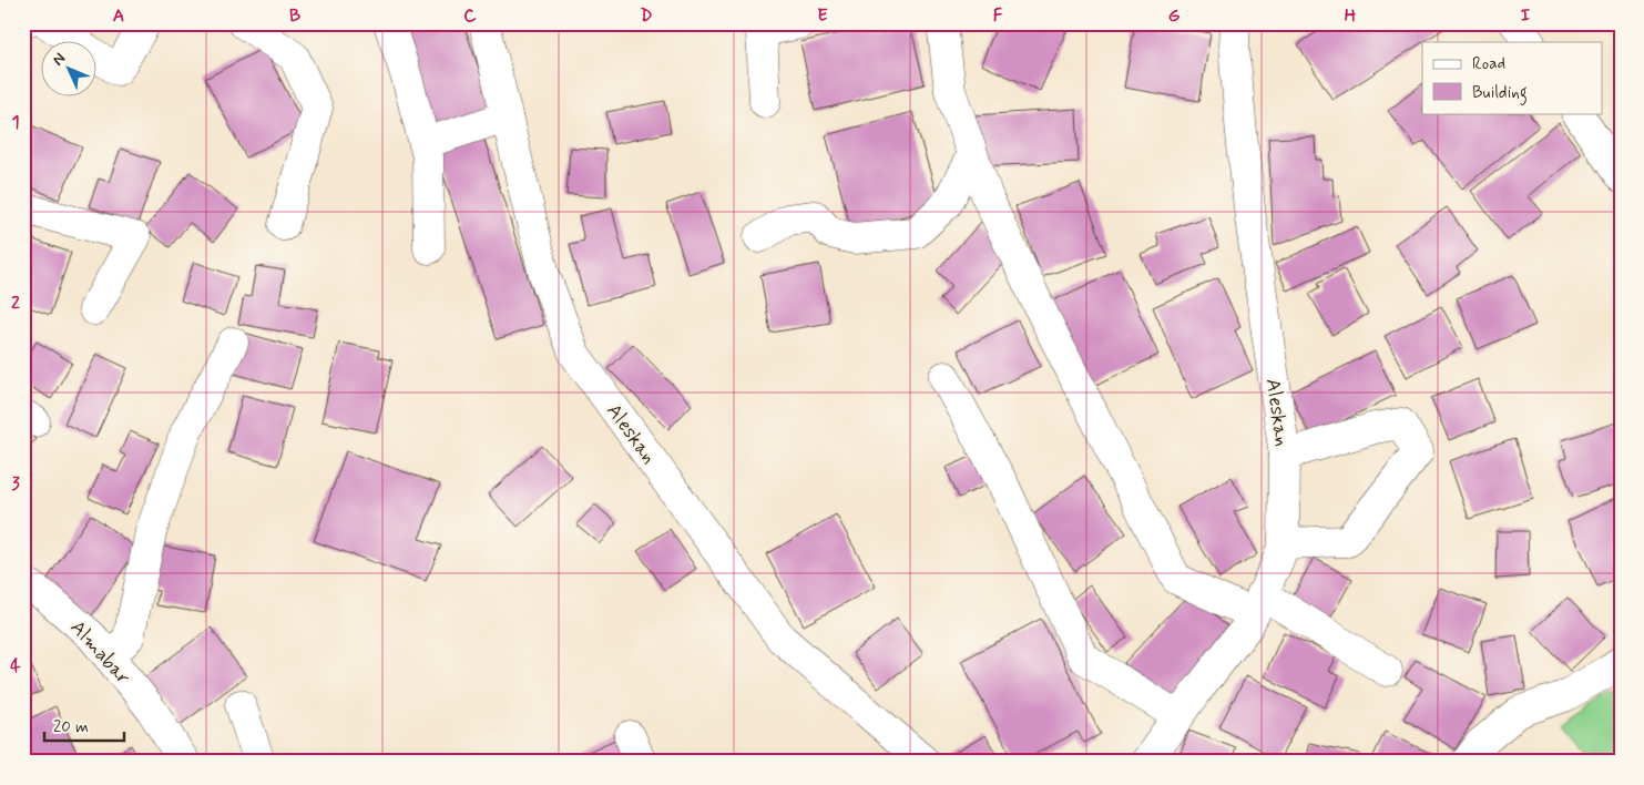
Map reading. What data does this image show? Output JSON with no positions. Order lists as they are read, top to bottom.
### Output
{
  "streets": {
    "street": ["Aleskan", "Almabar"]
  },
  "legend": ["Road", "Building"],
  "scale_bar": "20 m",
  "north": "top left",
  "grid": {
    "columns": [
      "A",
      "B",
      "C",
      "D",
      "E",
      "F",
      "G",
      "H",
      "I"
    ],
    "rows": [
      "1",
      "2",
      "3",
      "4"
    ]
  }
}
